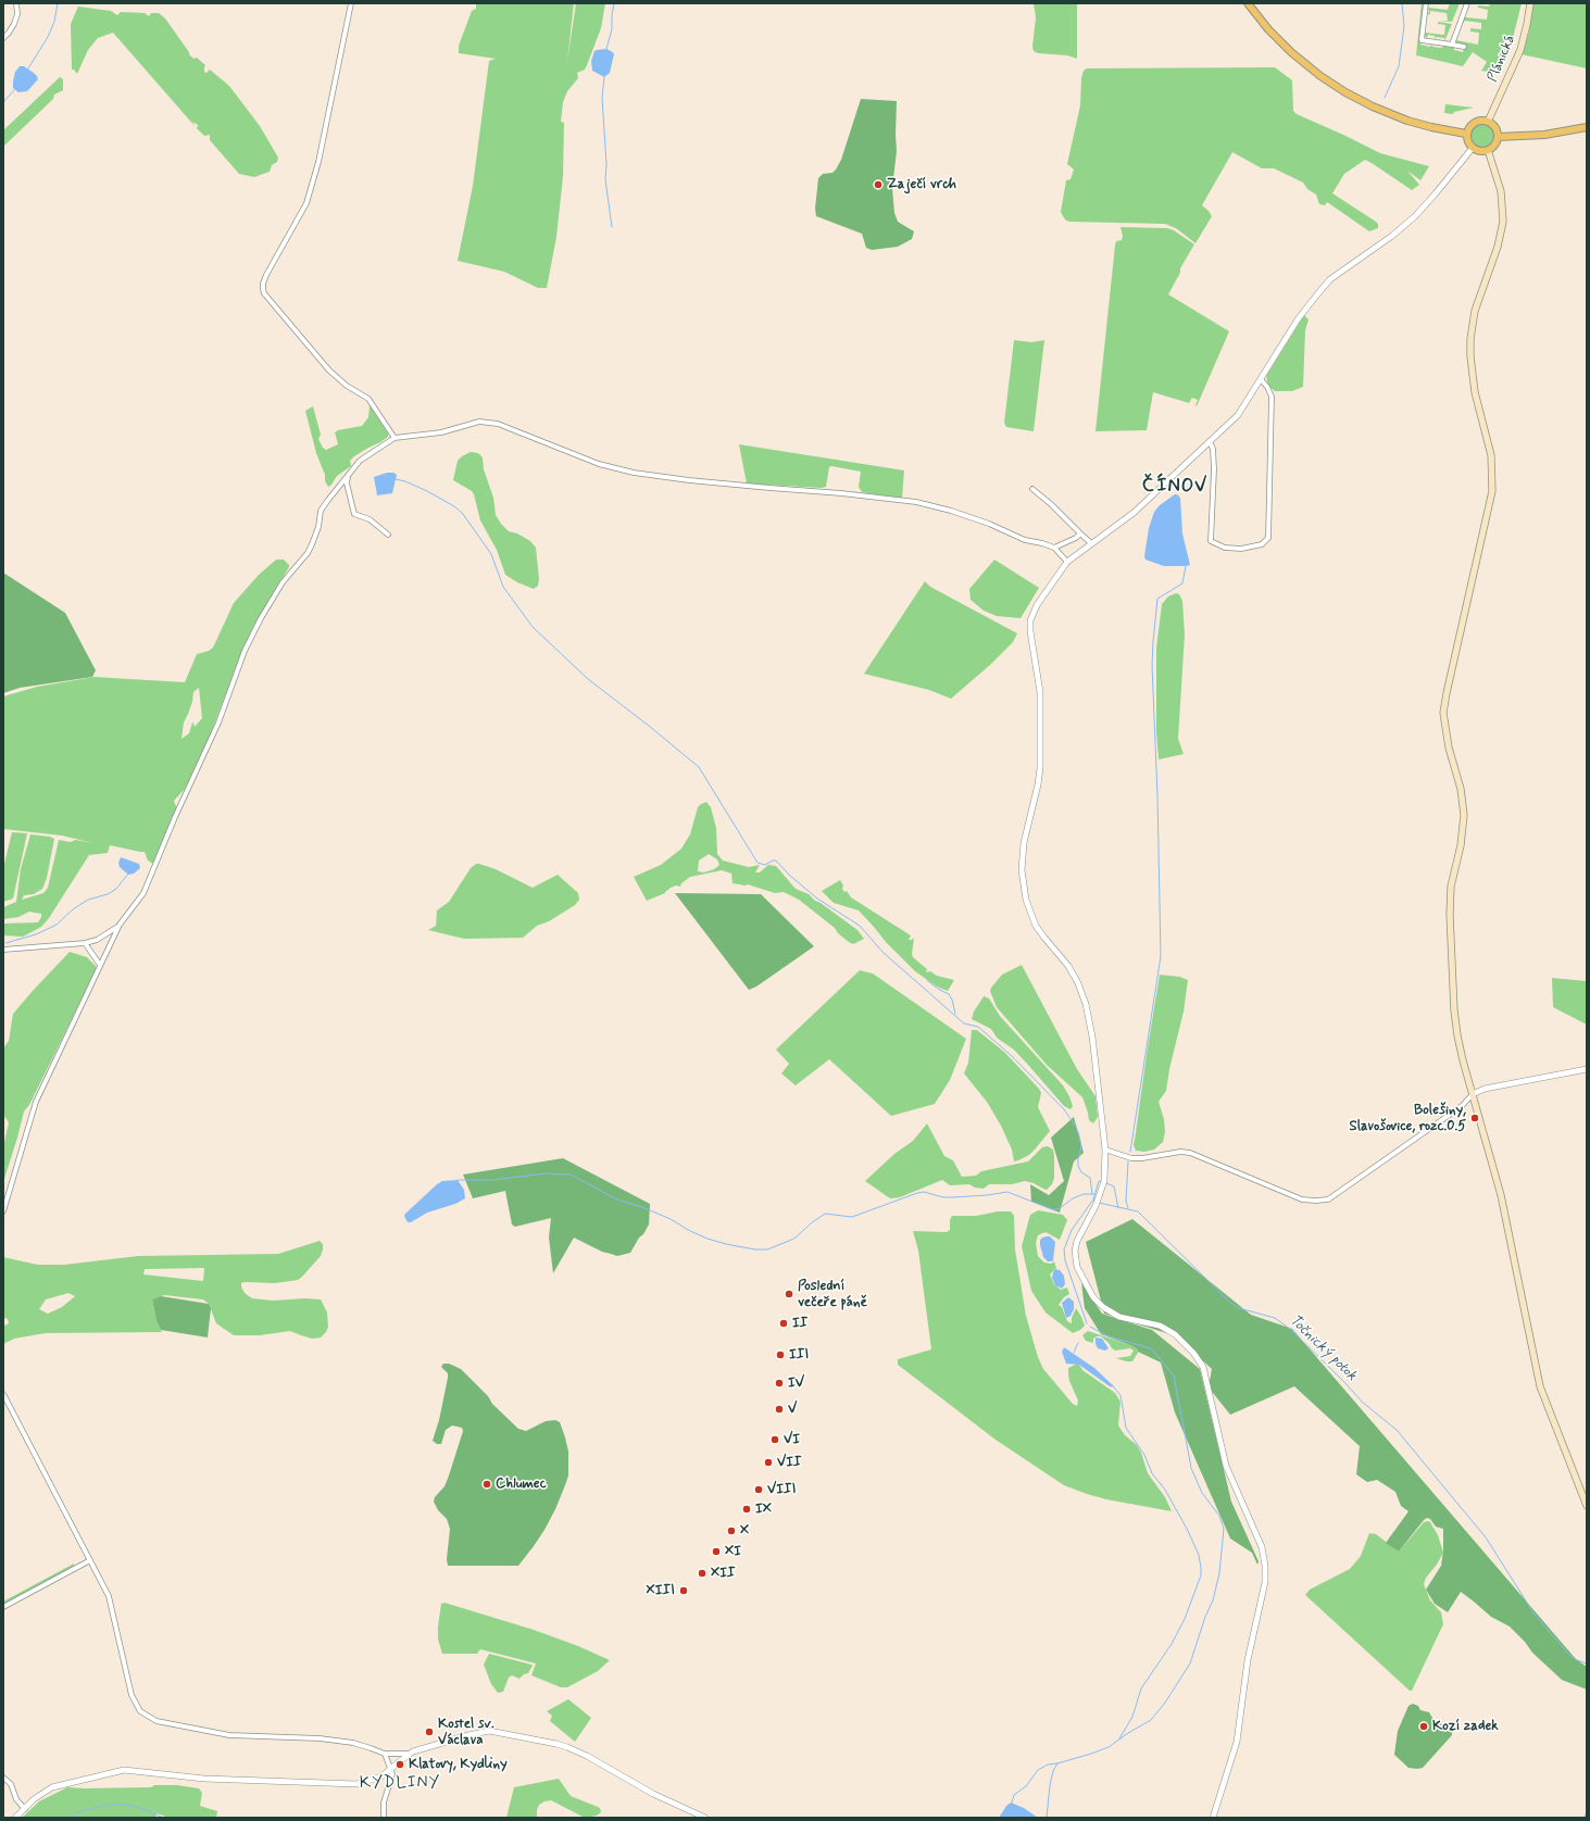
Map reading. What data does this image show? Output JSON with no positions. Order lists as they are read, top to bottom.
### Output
{
  "streets": {
    "main road": ["Plánická"]
  },
  "districts": ["ČÍNOV", "KYDLINY"],
  "water": ["Točnický potok"],
  "places": [
    "Zaječí vrch",
    "Bolešiny, Slavošovice, rozc.0.5",
    "Poslední večeře páně",
    "II",
    "III",
    "IV",
    "V",
    "VI",
    "VII",
    "Chlumec",
    "VIII",
    "IX",
    "X",
    "XI",
    "XII",
    "XIII",
    "Kozí zadek",
    "Kostel sv. Václava",
    "Klatovy, Kydliny"
  ]
}
